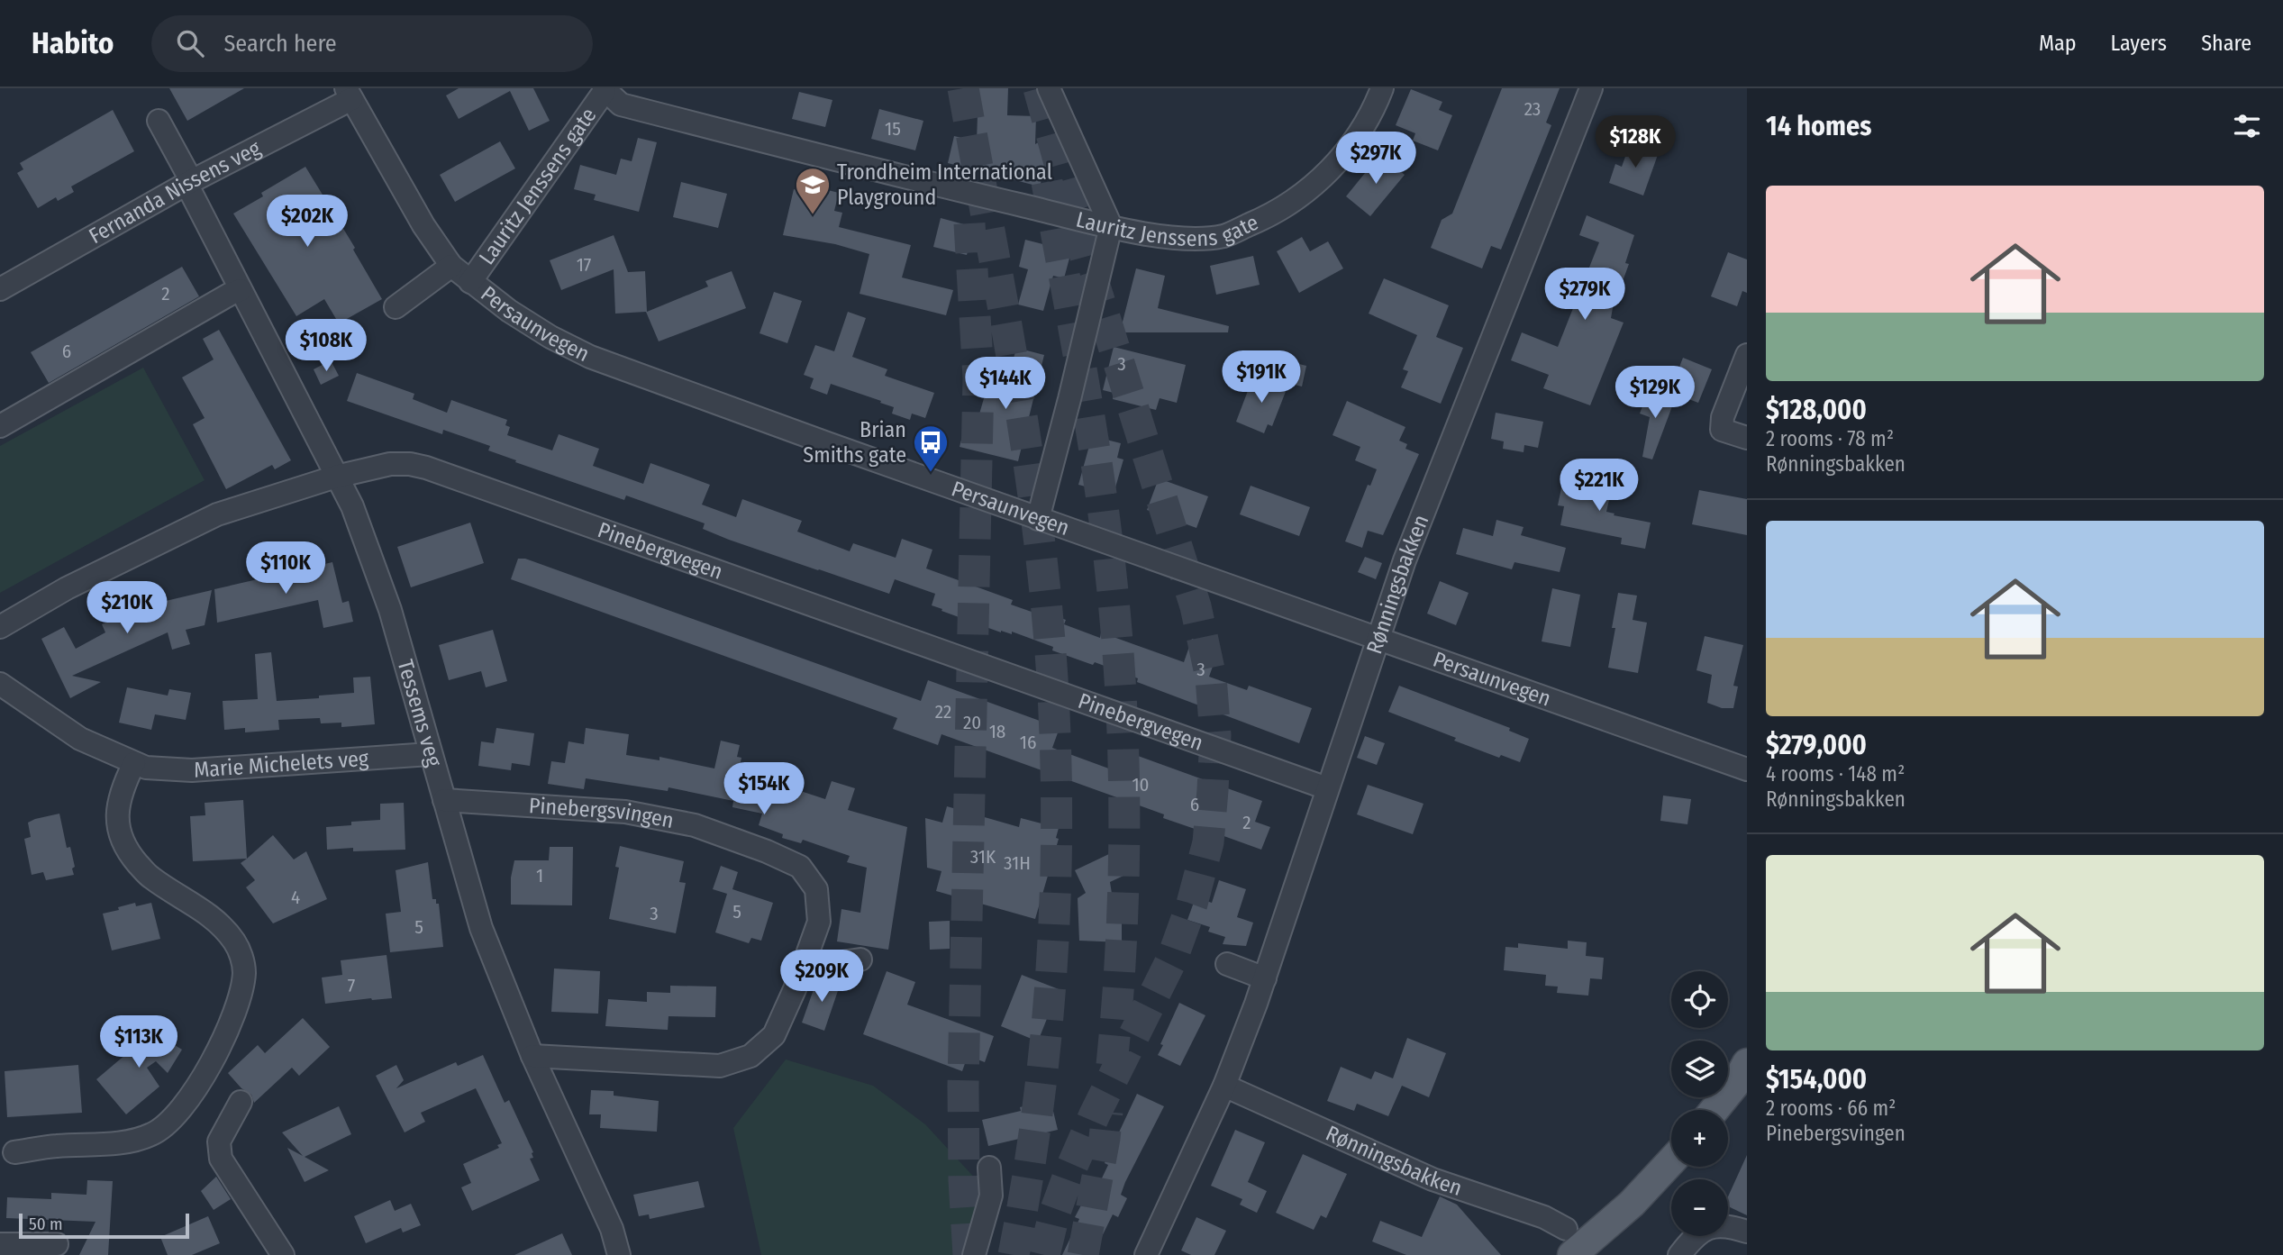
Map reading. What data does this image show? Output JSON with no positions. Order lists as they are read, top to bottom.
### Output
{
  "streets": {
    "street": [
      "Lauritz Jenssens gate",
      "Fernanda Nissens veg",
      "Persaunvegen",
      "Pinebergvegen",
      "Rønningsbakken",
      "Tessems veg",
      "Marie Michelets veg",
      "Pinebergsvingen"
    ]
  },
  "crossings": [
    ["Lauritz Jenssens gate", "Persaunvegen"],
    ["Fernanda Nissens veg", "Persaunvegen"],
    ["Fernanda Nissens veg", "Tessems veg"],
    ["Persaunvegen", "Rønningsbakken"],
    ["Pinebergvegen", "Rønningsbakken"],
    ["Pinebergvegen", "Tessems veg"],
    ["Tessems veg", "Marie Michelets veg"],
    ["Tessems veg", "Pinebergsvingen"]
  ],
  "places": {
    "school or university": ["Trondheim International Playground"],
    "bus stop": ["Brian Smiths gate"]
  },
  "house_numbers": [
    "23",
    "15",
    "17",
    "2",
    "6",
    "3",
    "3",
    "22",
    "20",
    "18",
    "16",
    "10",
    "6",
    "2",
    "31K",
    "31H",
    "1",
    "4",
    "5",
    "3",
    "5",
    "7"
  ],
  "scale_bar": "50 m",
  "page": {
    "header": "Habito",
    "search": "Search here",
    "nav": ["Map", "Layers", "Share"],
    "heading": "14 homes",
    "price": [
      "$128K",
      "$297K",
      "$202K",
      "$279K",
      "$108K",
      "$191K",
      "$144K",
      "$129K",
      "$221K",
      "$110K",
      "$210K",
      "$154K",
      "$209K",
      "$113K"
    ],
    "list": [
      {
        "name": "$128,000",
        "note": "2 rooms · 78 m² · Rønningsbakken"
      },
      {
        "name": "$279,000",
        "note": "4 rooms · 148 m² · Rønningsbakken"
      },
      {
        "name": "$154,000",
        "note": "2 rooms · 66 m² · Pinebergsvingen"
      }
    ],
    "map_buttons": ["+", "−"],
    "scale": "50 m"
  }
}
